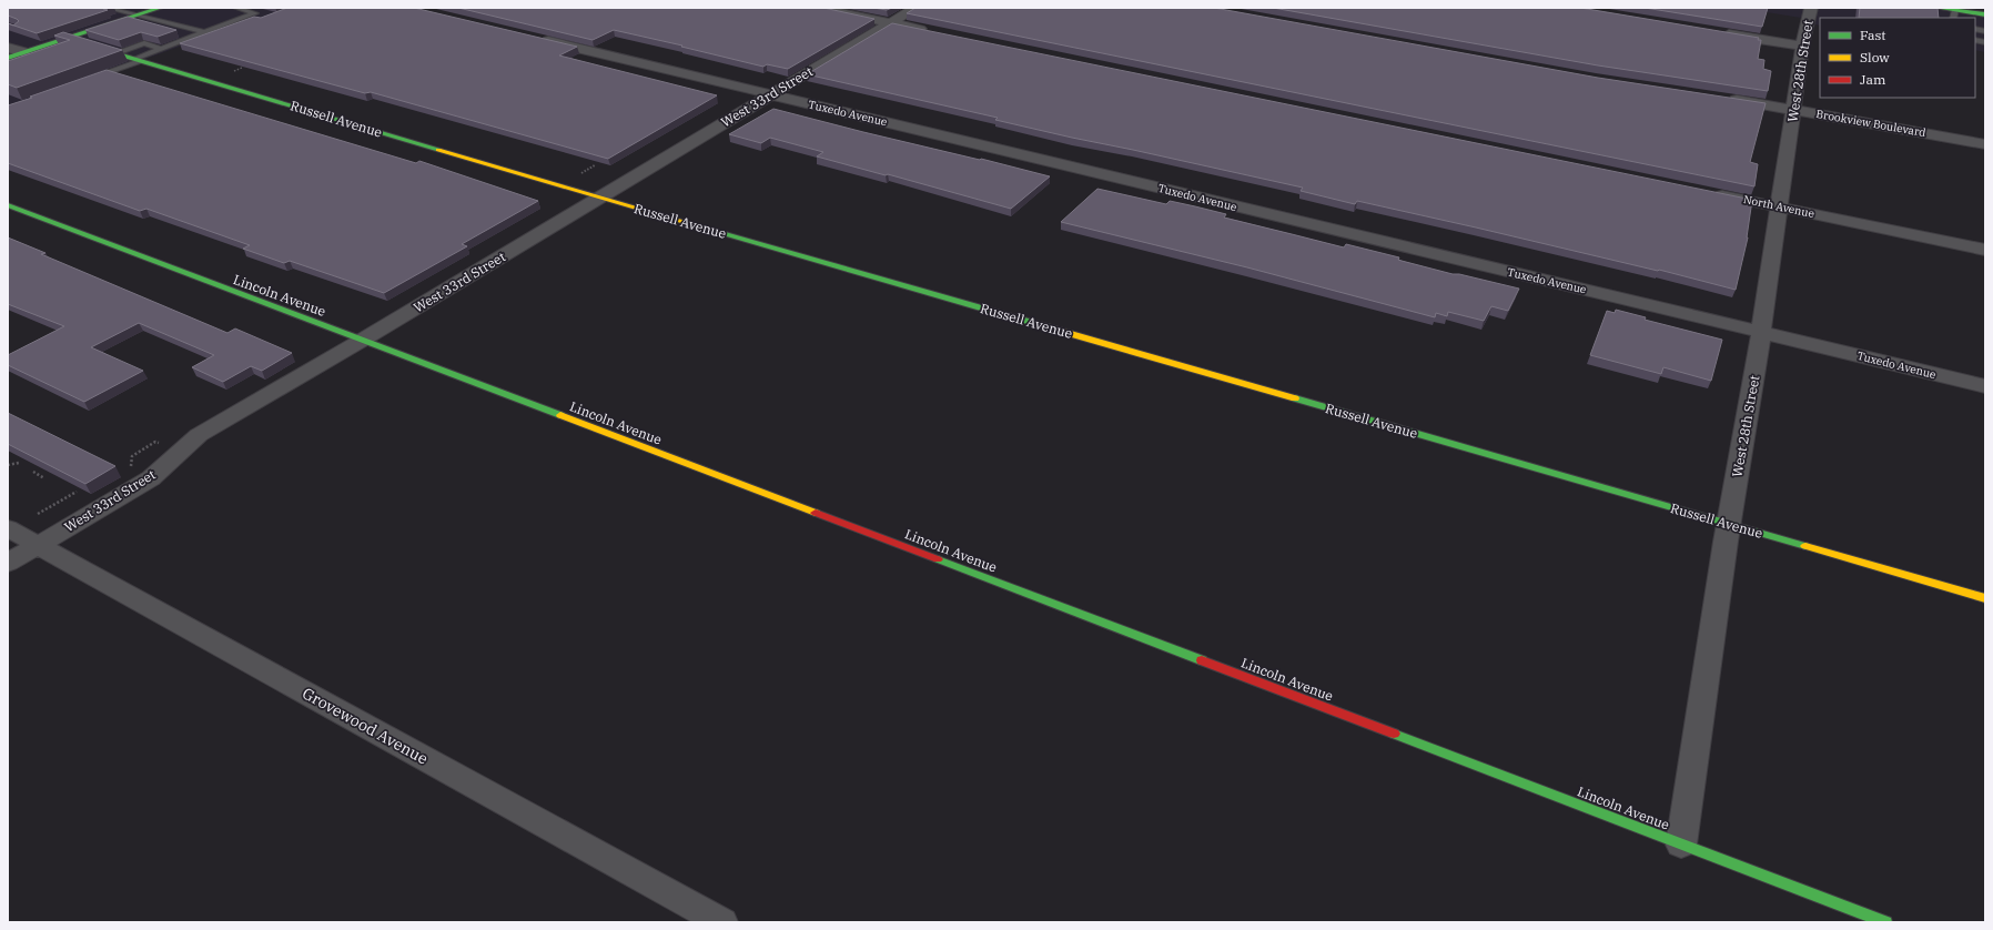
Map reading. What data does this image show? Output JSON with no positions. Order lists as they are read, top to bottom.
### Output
{
  "streets": {
    "street": [
      "West 28th Street",
      "West 33rd Street",
      "Tuxedo Avenue",
      "Russell Avenue",
      "Brookview Boulevard",
      "North Avenue",
      "Lincoln Avenue",
      "Grovewood Avenue"
    ]
  },
  "crossings": [
    ["West 28th Street", "Tuxedo Avenue"],
    ["West 28th Street", "Russell Avenue"],
    ["West 28th Street", "Brookview Boulevard"],
    ["West 28th Street", "North Avenue"],
    ["West 28th Street", "Lincoln Avenue"],
    ["West 33rd Street", "Tuxedo Avenue"],
    ["West 33rd Street", "Russell Avenue"],
    ["West 33rd Street", "Lincoln Avenue"],
    ["West 33rd Street", "Grovewood Avenue"]
  ],
  "legend": ["Fast", "Slow", "Jam"]
}
